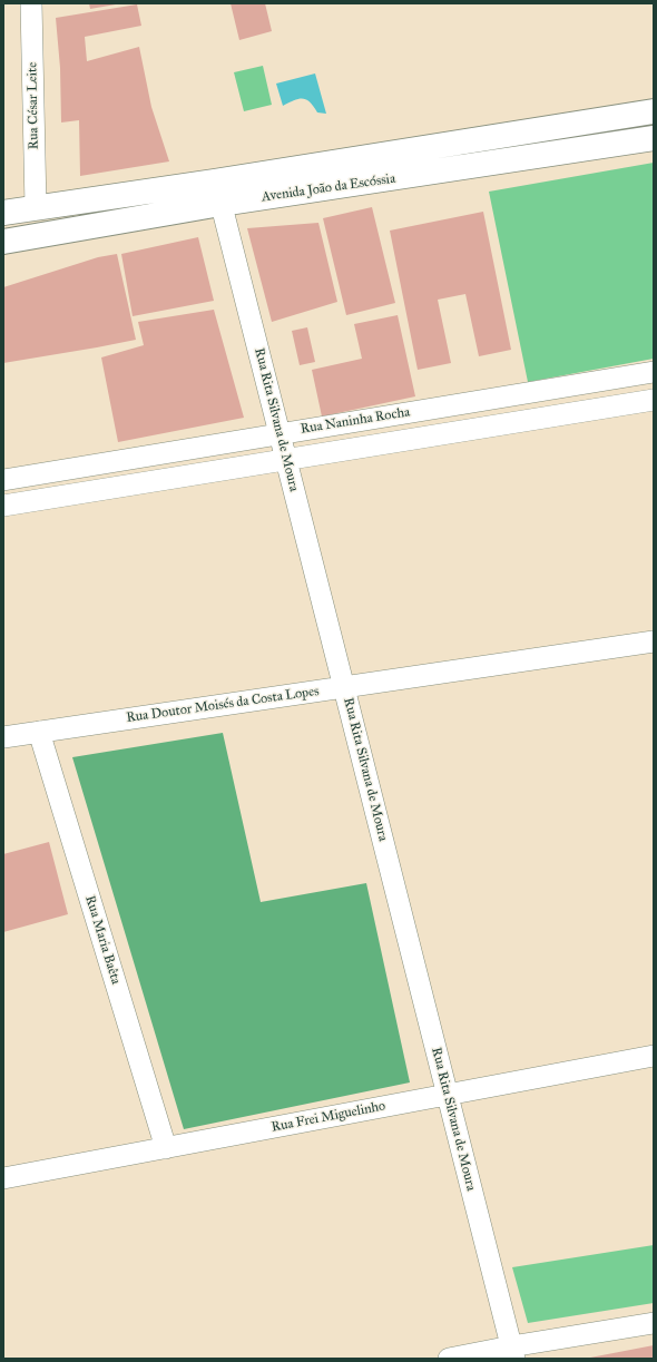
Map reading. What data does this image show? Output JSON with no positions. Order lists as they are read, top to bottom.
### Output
{
  "streets": {
    "main road": ["Avenida João da Escóssia"],
    "street": [
      "Rua César Leite",
      "Rua Rita Silvana de Moura",
      "Rua Naninha Rocha",
      "Rua Doutor Moisés da Costa Lopes",
      "Rua Maria Baêta",
      "Rua Frei Miguelinho"
    ]
  },
  "crossings": [
    ["Rua César Leite", "Avenida João da Escóssia"],
    ["Avenida João da Escóssia", "Rua Rita Silvana de Moura"],
    ["Rua Rita Silvana de Moura", "Rua Naninha Rocha"],
    ["Rua Rita Silvana de Moura", "Rua Doutor Moisés da Costa Lopes"],
    ["Rua Rita Silvana de Moura", "Rua Frei Miguelinho"],
    ["Rua Doutor Moisés da Costa Lopes", "Rua Maria Baêta"],
    ["Rua Maria Baêta", "Rua Frei Miguelinho"]
  ]
}
